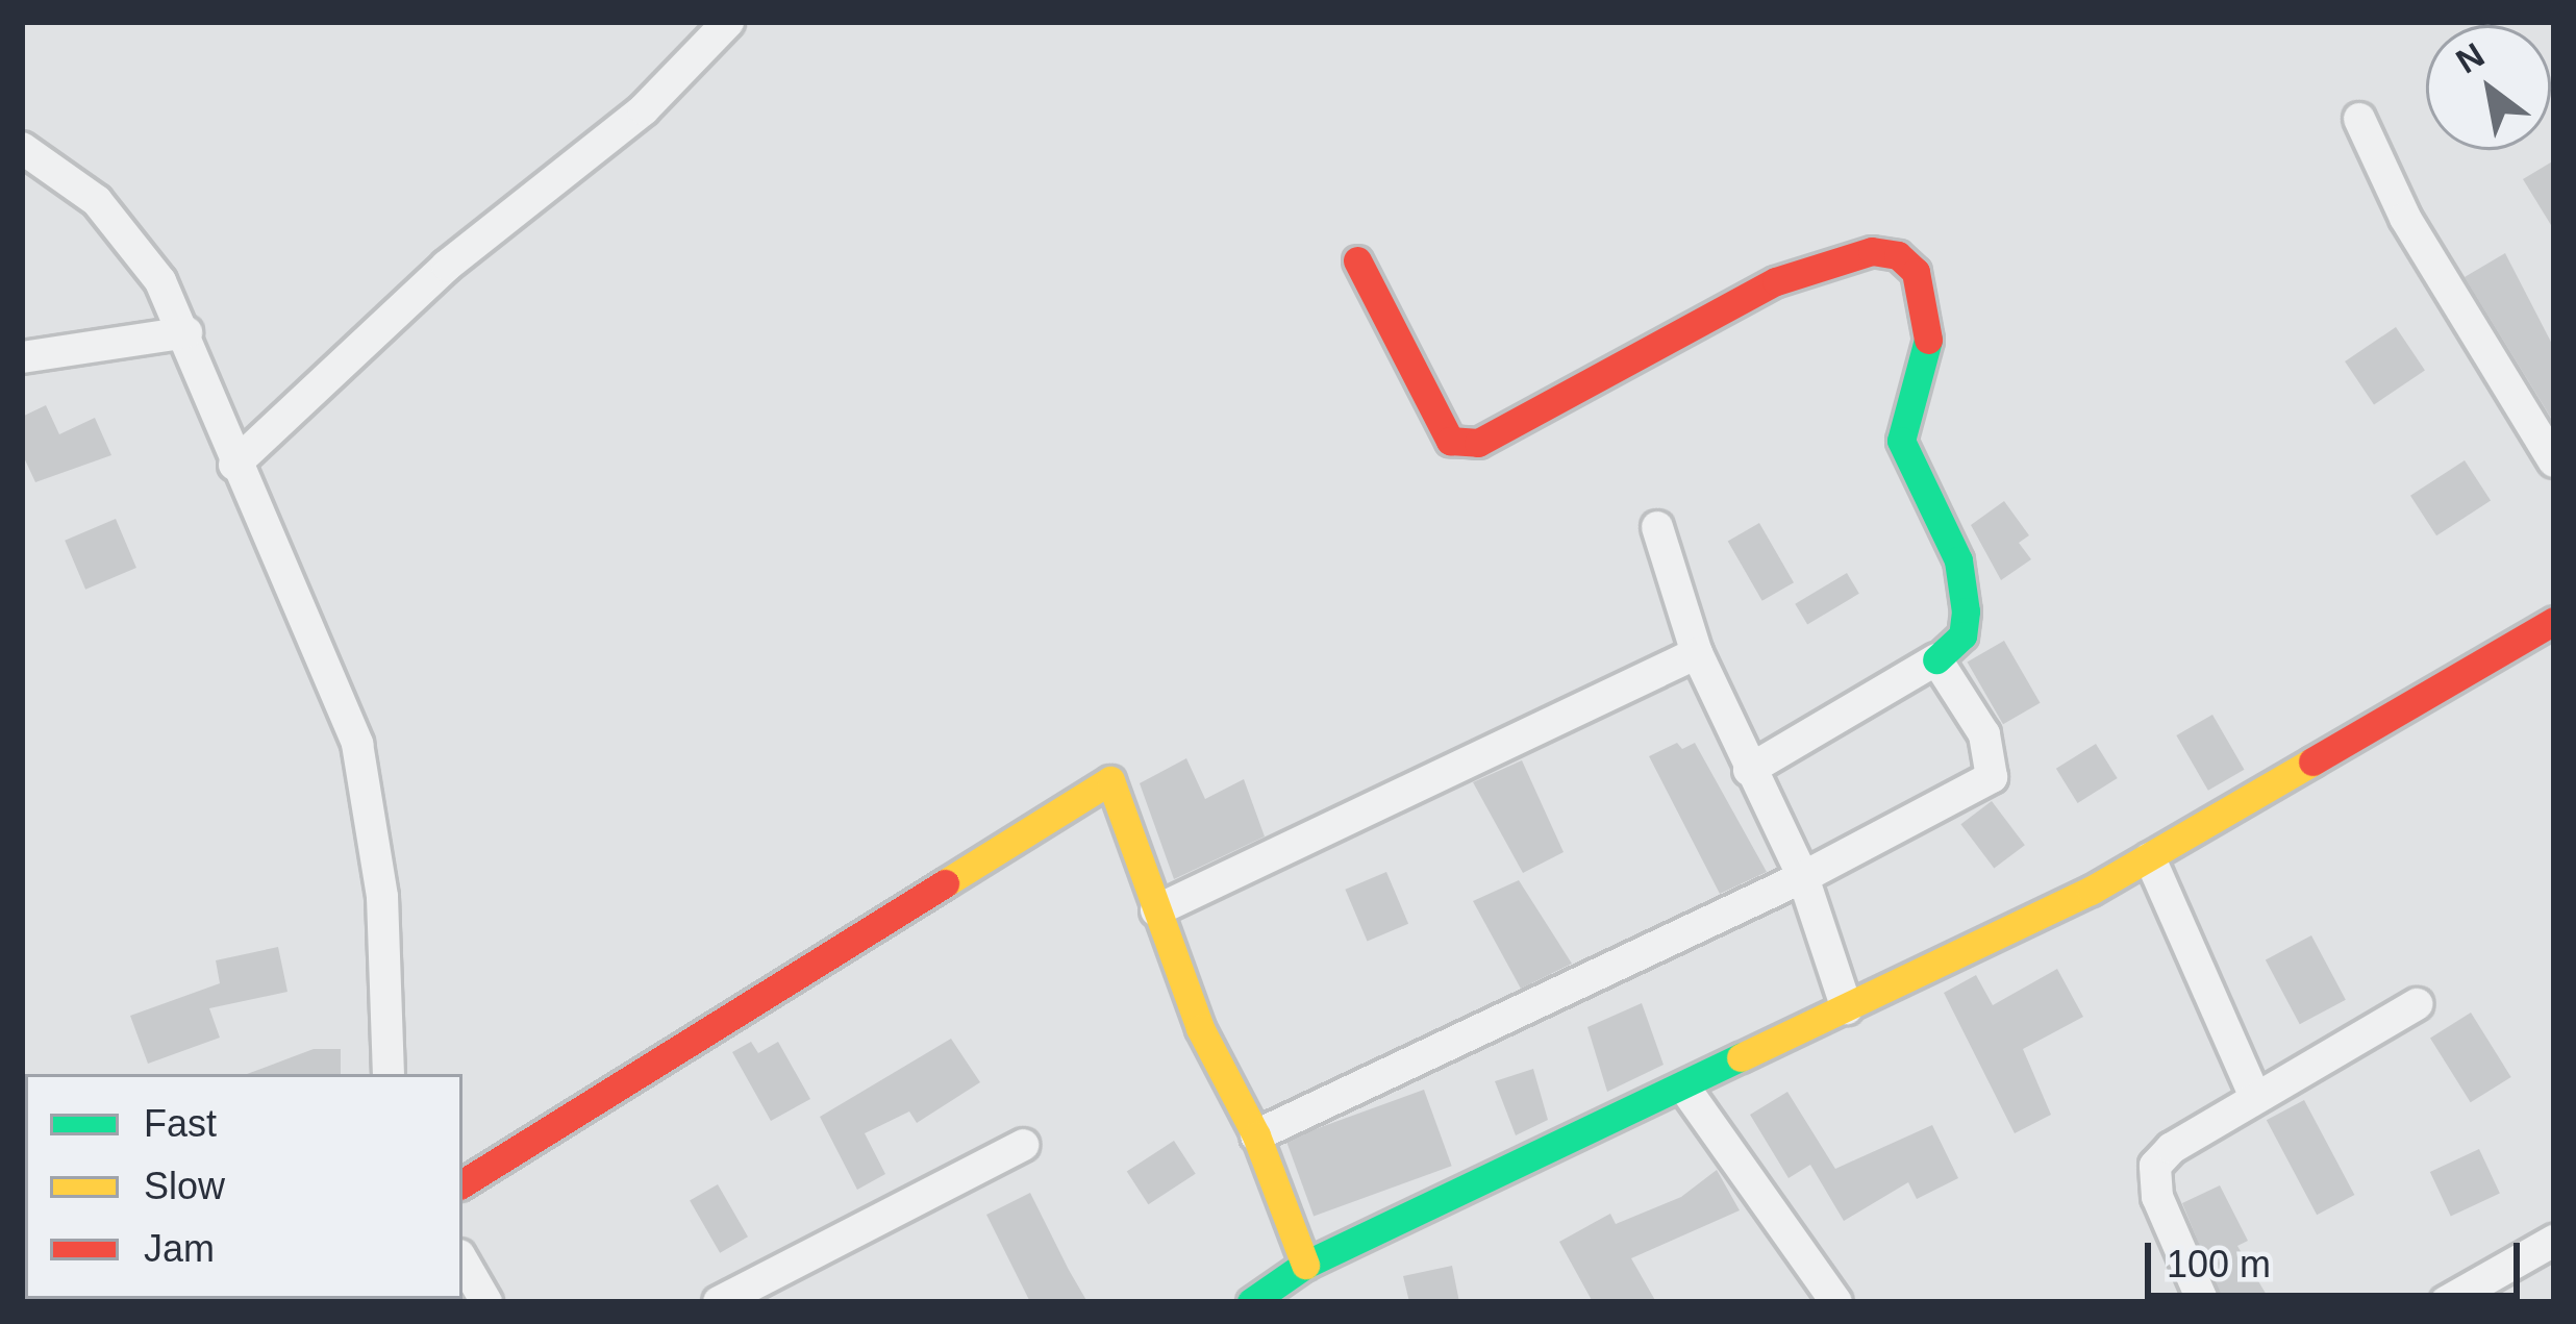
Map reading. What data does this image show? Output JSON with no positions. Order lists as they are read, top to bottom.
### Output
{
  "legend": ["Fast", "Slow", "Jam"],
  "scale_bar": "100 m",
  "north": "top left"
}
